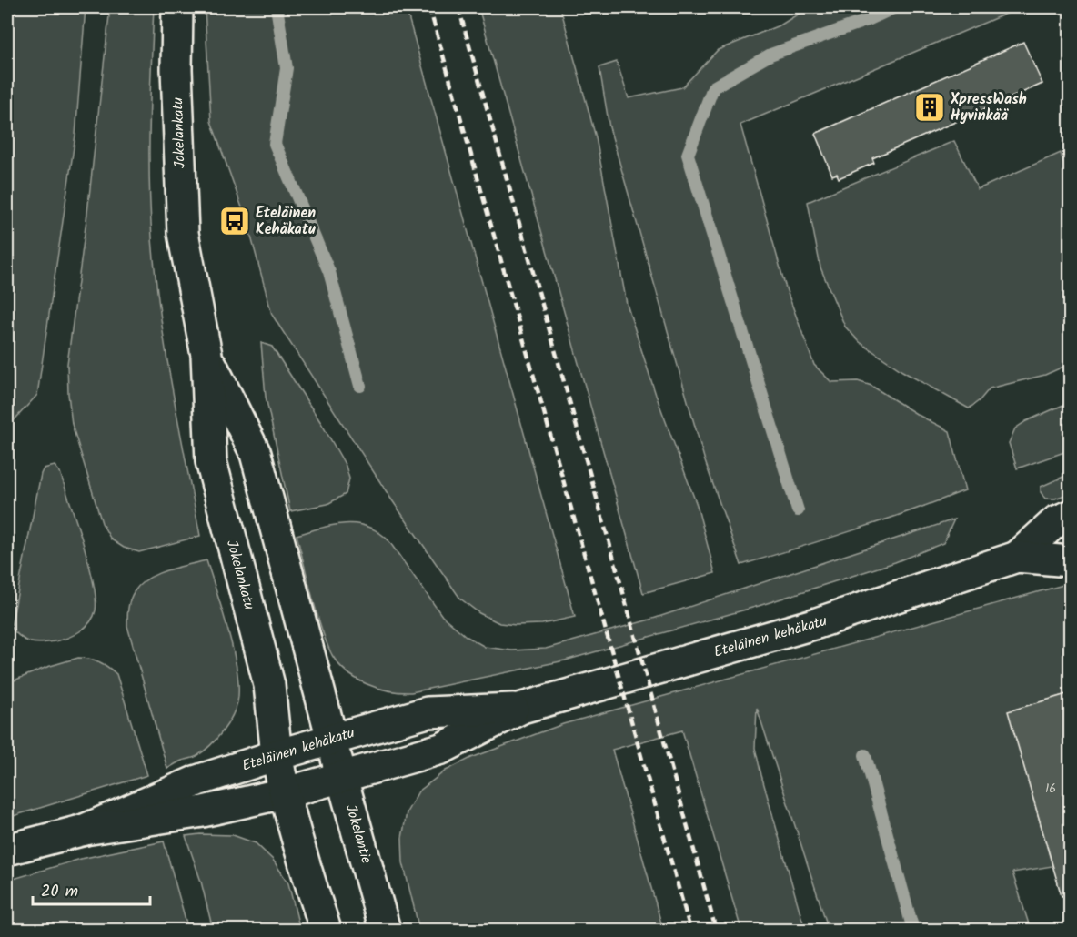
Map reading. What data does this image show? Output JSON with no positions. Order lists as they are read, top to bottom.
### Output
{
  "streets": {
    "street": ["Jokelankatu", "Eteläinen kehäkatu", "Jokelantie"]
  },
  "crossings": [
    ["Jokelankatu", "Eteläinen kehäkatu"],
    ["Jokelankatu", "Jokelantie"],
    ["Eteläinen kehäkatu", "Jokelantie"]
  ],
  "places": {
    "building": ["XpressWash Hyvinkää"],
    "bus stop": ["Eteläinen Kehäkatu"]
  },
  "house_numbers": ["16"],
  "scale_bar": "20 m"
}
